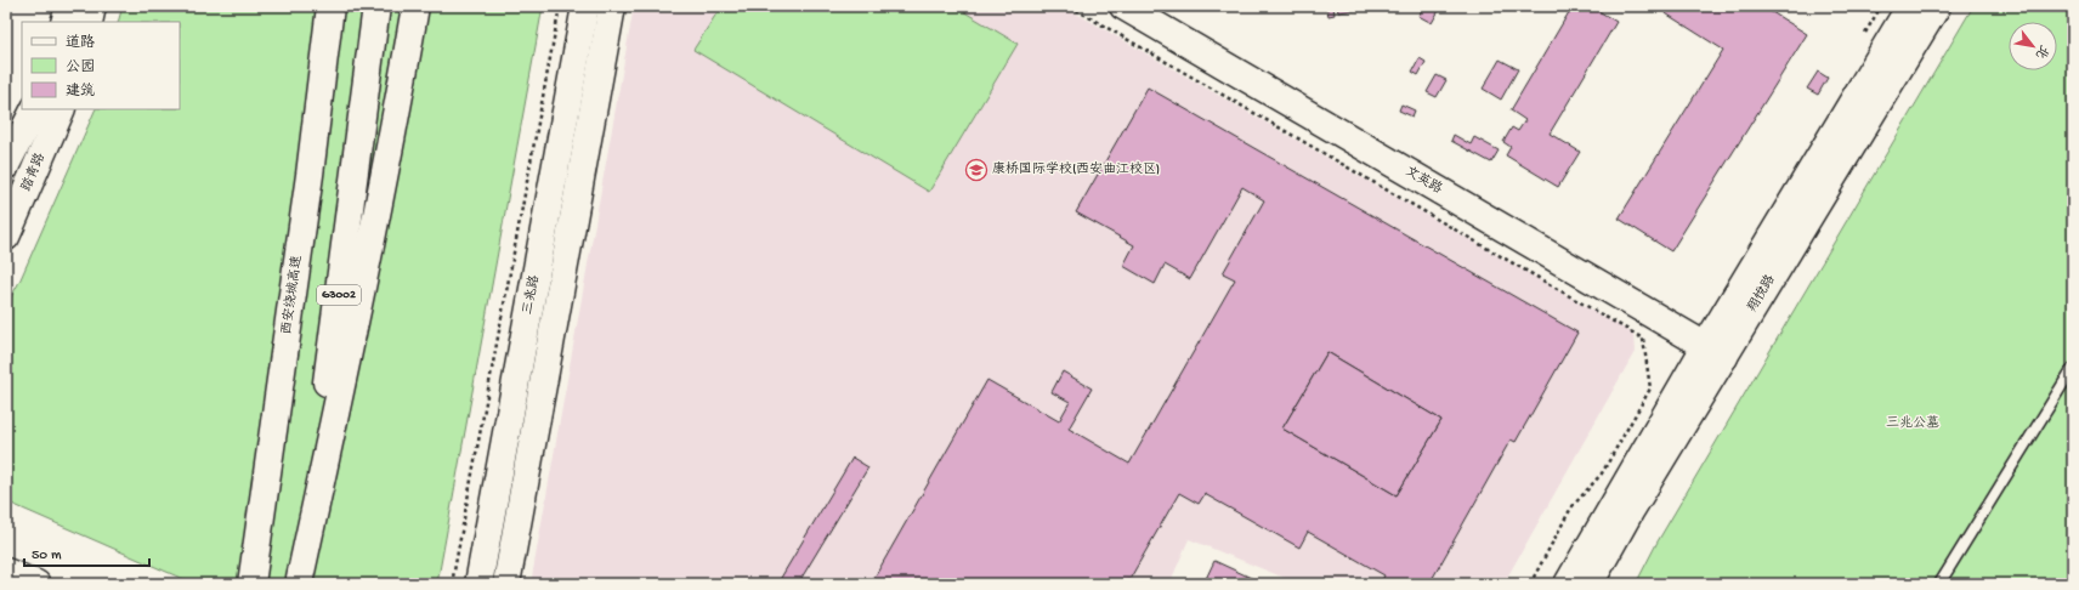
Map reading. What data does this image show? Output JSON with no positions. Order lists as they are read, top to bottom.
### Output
{
  "streets": {
    "main road": [
      "踏青路",
      "文英路",
      "翔悦路",
      "西安绕城高速",
      "G3002",
      "三兆路"
    ]
  },
  "crossings": [
    ["文英路", "翔悦路"]
  ],
  "parks": ["三兆公墓"],
  "places": {
    "school or university": ["康桥国际学校(西安曲江校区)"]
  },
  "legend": ["道路", "公园", "建筑"],
  "scale_bar": "50 m",
  "north": "bottom right"
}
